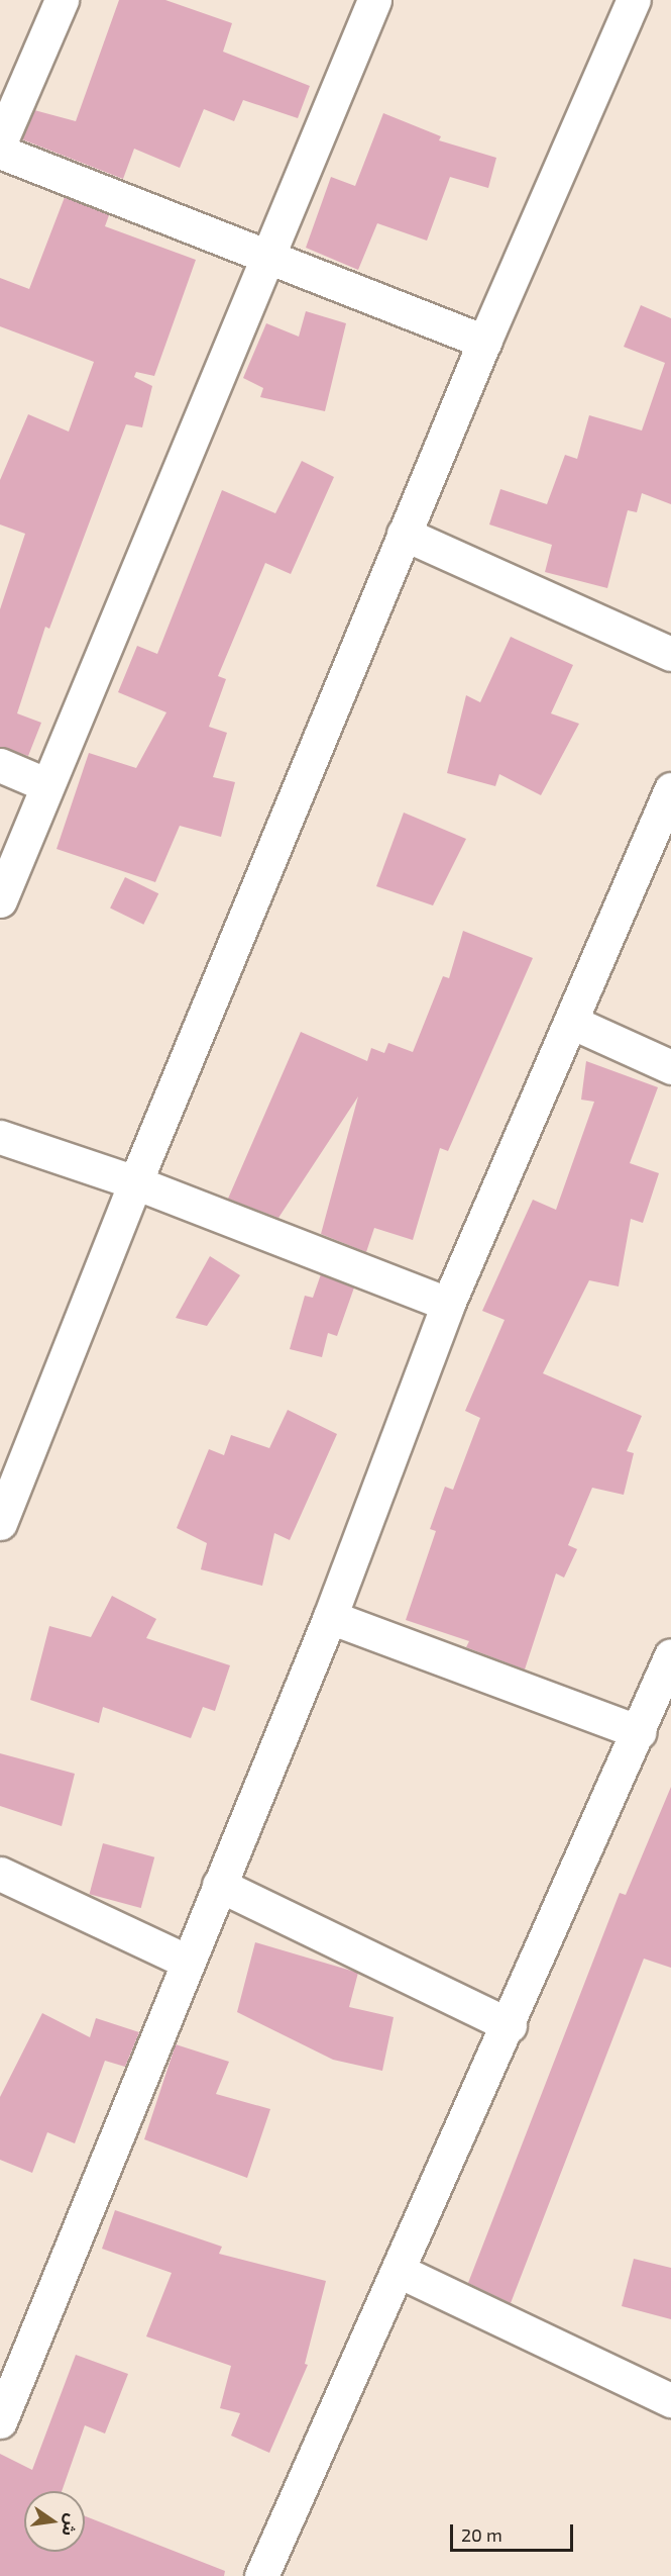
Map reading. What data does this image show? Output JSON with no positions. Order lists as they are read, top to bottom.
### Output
{
  "scale_bar": "20 m",
  "north": "right"
}
